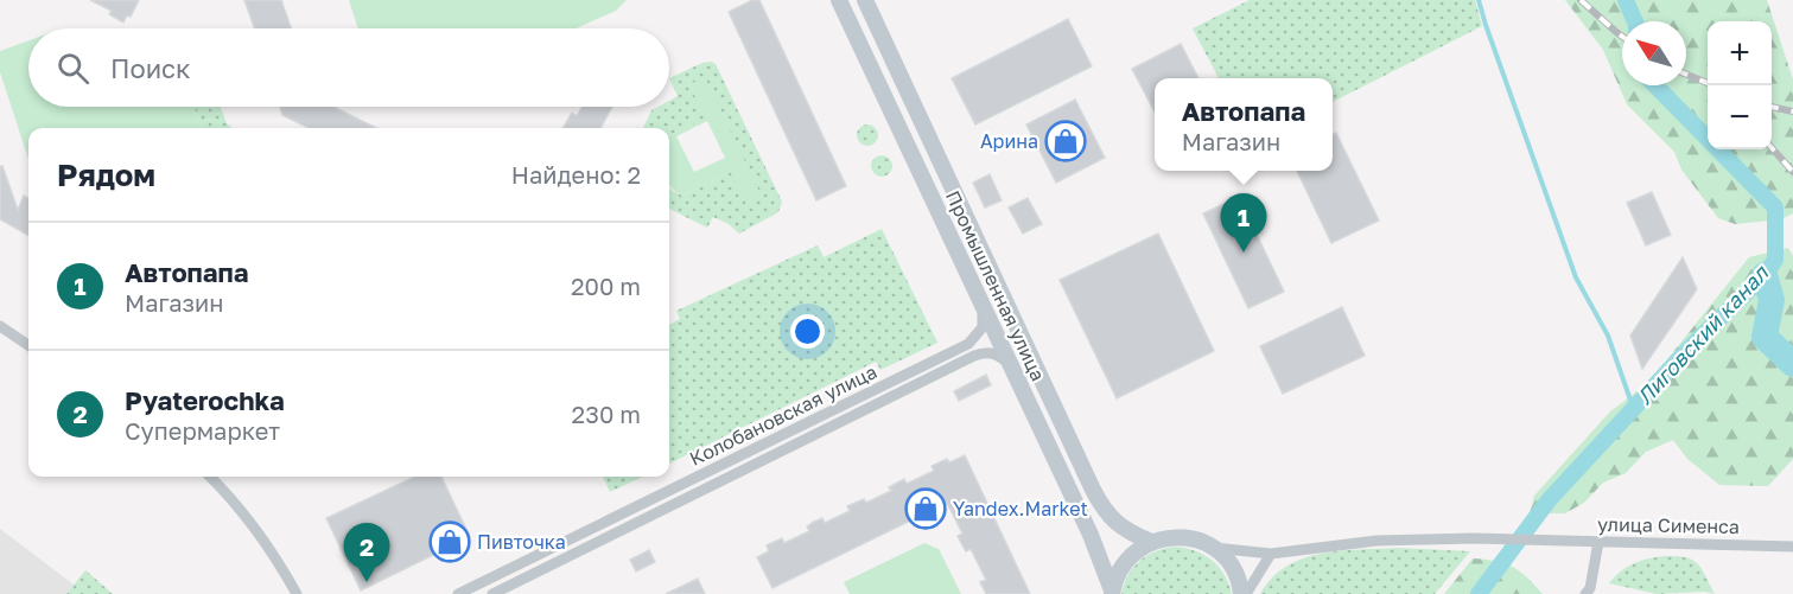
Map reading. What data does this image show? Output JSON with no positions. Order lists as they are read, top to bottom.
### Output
{
  "streets": {
    "street": ["Промышленная улица", "Колобановская улица", "улица Сименса"]
  },
  "crossings": [
    ["Промышленная улица", "Колобановская улица"]
  ],
  "water": ["Лиговский канал"],
  "places": {
    "shop": ["Арина", "Yandex.Market", "Пивточка"]
  },
  "north": "top left",
  "page": {
    "map_buttons": ["+", "−"],
    "search": "Поиск",
    "popup": ["Автопапа", "Магазин"],
    "heading": ["Рядом", "Найдено: 2"],
    "pins": ["1", "2"],
    "list": [
      {
        "mark": "1",
        "name": "Автопапа",
        "note": "Магазин",
        "value": "200 m"
      },
      {
        "mark": "2",
        "name": "Pyaterochka",
        "note": "Супермаркет",
        "value": "230 m"
      }
    ]
  }
}
